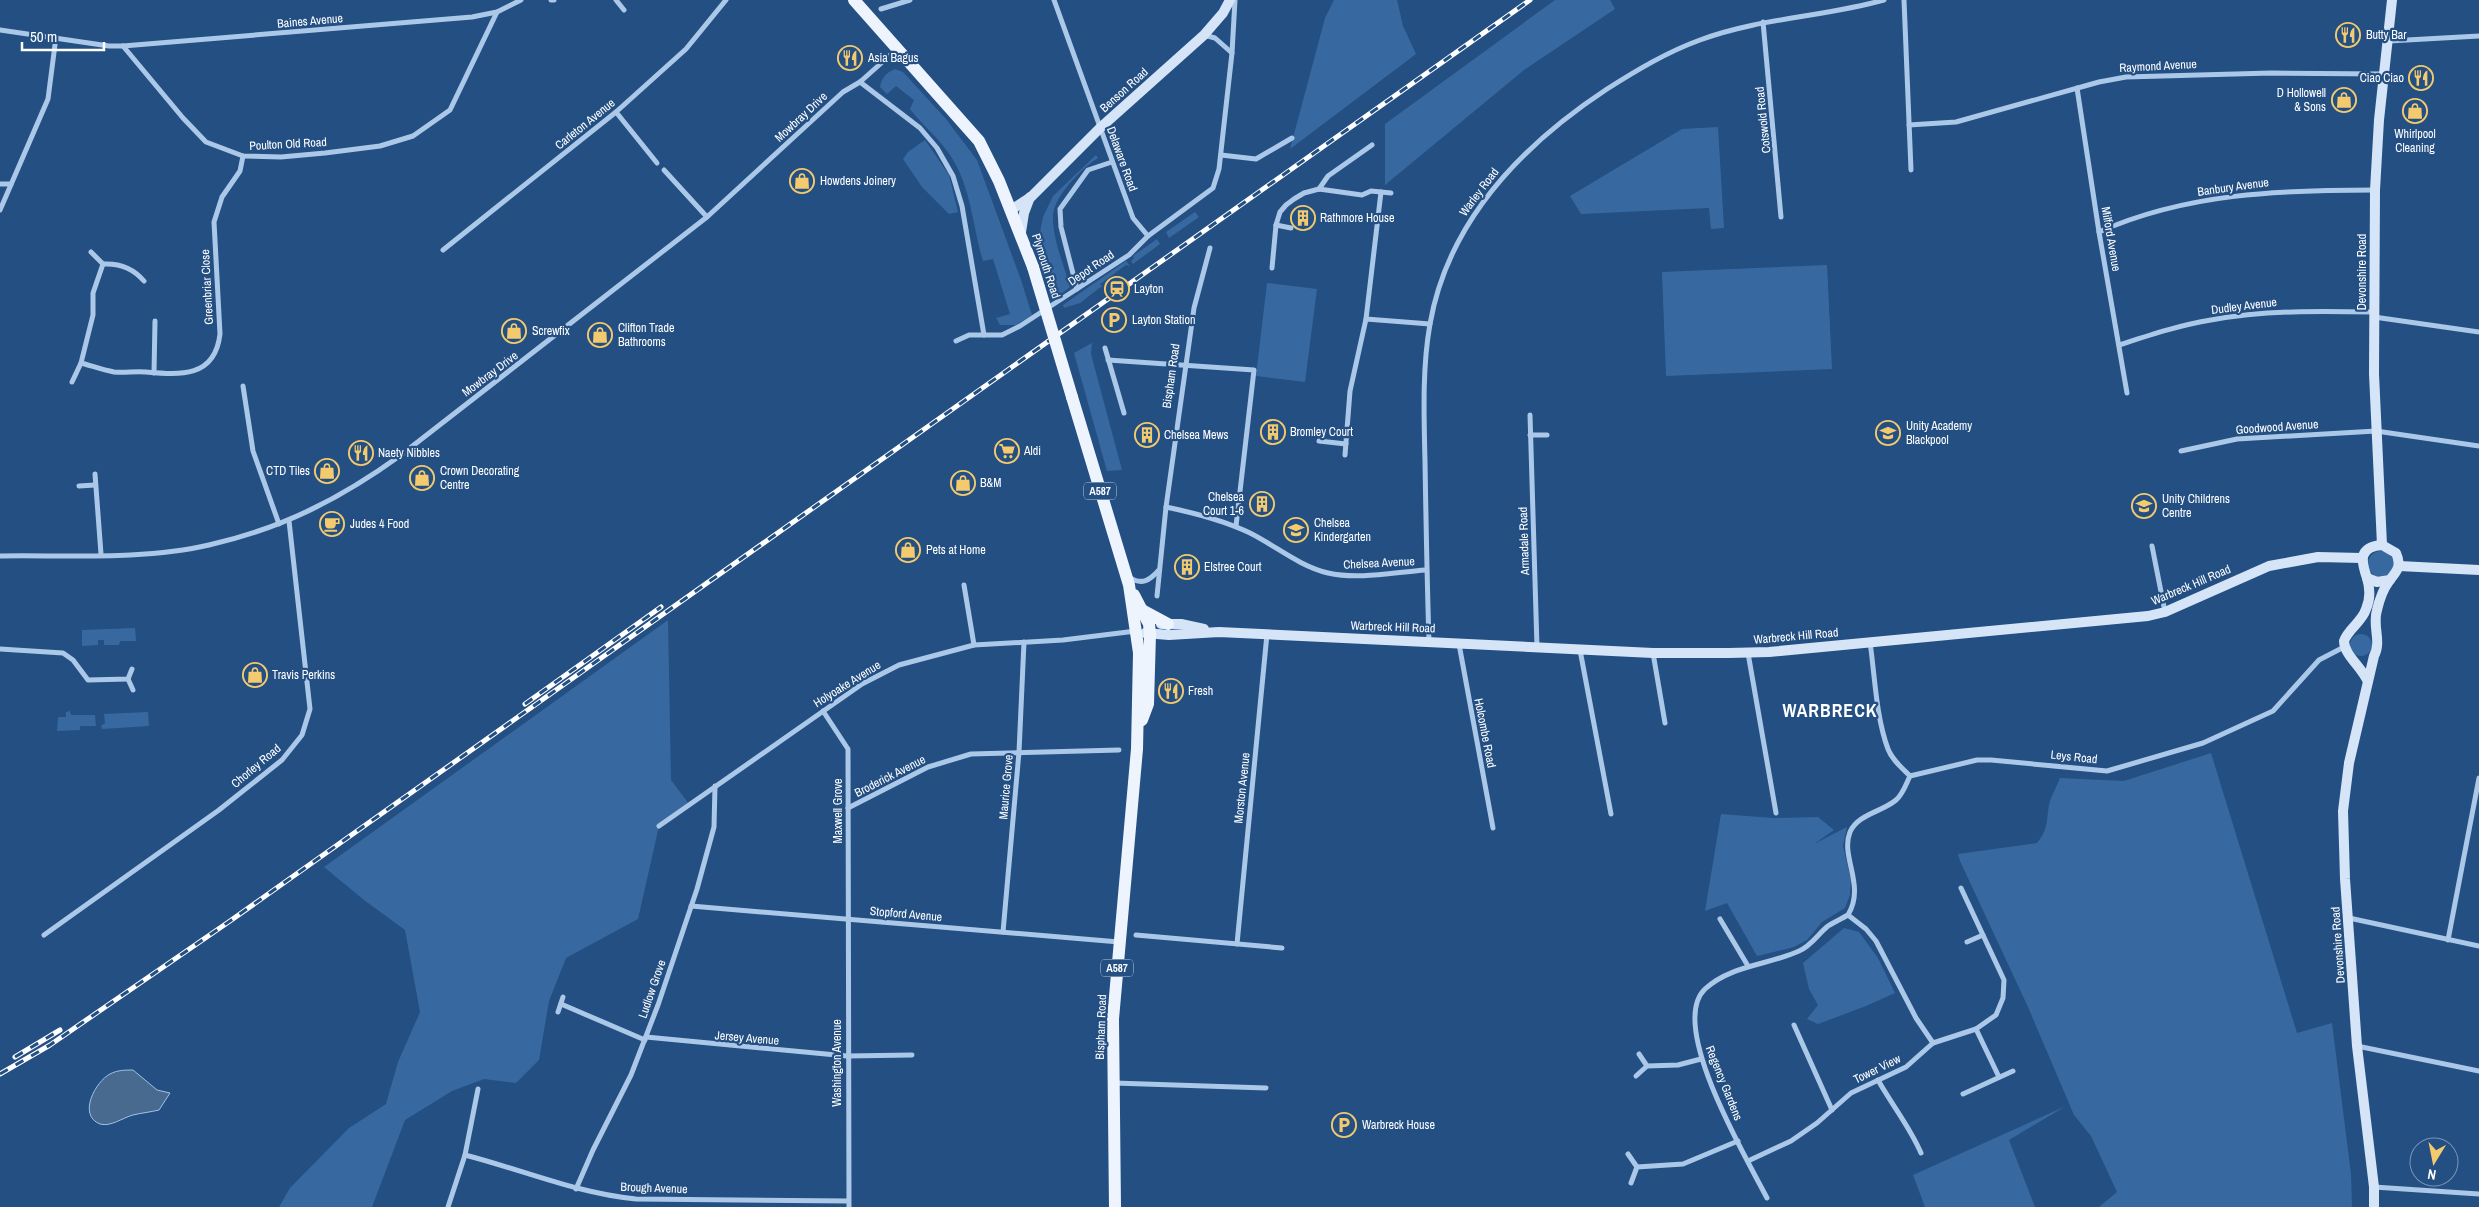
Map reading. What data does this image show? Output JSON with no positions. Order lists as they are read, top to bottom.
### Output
{
  "streets": {
    "main road": [
      "Benson Road",
      "Plymouth Road",
      "Devonshire Road",
      "Bispham Road",
      "A587",
      "Warbreck Hill Road"
    ],
    "street": [
      "Baines Avenue",
      "Raymond Avenue",
      "Mowbray Drive",
      "Cotswold Road",
      "Carleton Avenue",
      "Poulton Old Road",
      "Delaware Road",
      "Banbury Avenue",
      "Warley Road",
      "Milford Avenue",
      "Depot Road",
      "Greenbriar Close",
      "Dudley Avenue",
      "Goodwood Avenue",
      "Armadale Road",
      "Chelsea Avenue",
      "Holyoake Avenue",
      "Holcombe Road",
      "Leys Road",
      "Chorley Road",
      "Broderick Avenue",
      "Maurice Grove",
      "Morston Avenue",
      "Maxwell Grove",
      "Stopford Avenue",
      "Ludlow Grove",
      "Jersey Avenue",
      "Washington Avenue",
      "Tower View",
      "Regency Gardens",
      "Brough Avenue"
    ]
  },
  "crossings": [
    ["Baines Avenue", "Poulton Old Road"],
    ["Raymond Avenue", "Milford Avenue"],
    ["Raymond Avenue", "Devonshire Road"],
    ["Benson Road", "Delaware Road"],
    ["Benson Road", "Plymouth Road"],
    ["Mowbray Drive", "Plymouth Road"],
    ["Mowbray Drive", "Chorley Road"],
    ["Cotswold Road", "Warley Road"],
    ["Poulton Old Road", "Greenbriar Close"],
    ["Delaware Road", "Depot Road"],
    ["Banbury Avenue", "Milford Avenue"],
    ["Banbury Avenue", "Devonshire Road"],
    ["Warley Road", "Chelsea Avenue"],
    ["Warley Road", "Warbreck Hill Road"],
    ["Milford Avenue", "Dudley Avenue"],
    ["Plymouth Road", "Bispham Road"],
    ["Plymouth Road", "Warbreck Hill Road"],
    ["Plymouth Road", "Holyoake Avenue"],
    ["Devonshire Road", "Dudley Avenue"],
    ["Devonshire Road", "Goodwood Avenue"],
    ["Devonshire Road", "Warbreck Hill Road"],
    ["Devonshire Road", "Leys Road"],
    ["Bispham Road", "Chelsea Avenue"],
    ["Bispham Road", "Warbreck Hill Road"],
    ["Bispham Road", "Holyoake Avenue"],
    ["Bispham Road", "Stopford Avenue"],
    ["Armadale Road", "Warbreck Hill Road"],
    ["Warbreck Hill Road", "Holyoake Avenue"],
    ["Warbreck Hill Road", "Holcombe Road"],
    ["Warbreck Hill Road", "Morston Avenue"],
    ["Holyoake Avenue", "Maurice Grove"],
    ["Holyoake Avenue", "Maxwell Grove"],
    ["Holyoake Avenue", "Ludlow Grove"],
    ["Broderick Avenue", "Maurice Grove"],
    ["Broderick Avenue", "Maxwell Grove"],
    ["Maurice Grove", "Stopford Avenue"],
    ["Maxwell Grove", "Stopford Avenue"],
    ["Maxwell Grove", "Washington Avenue"],
    ["Stopford Avenue", "Ludlow Grove"],
    ["Stopford Avenue", "Washington Avenue"],
    ["Ludlow Grove", "Jersey Avenue"],
    ["Ludlow Grove", "Brough Avenue"],
    ["Jersey Avenue", "Washington Avenue"],
    ["Washington Avenue", "Brough Avenue"],
    ["Tower View", "Regency Gardens"]
  ],
  "districts": ["WARBRECK"],
  "places": {
    "restaurant": [
      "Butty Bar",
      "Asia Bagus",
      "Ciao Ciao",
      "Naety Nibbles",
      "Fresh"
    ],
    "shop": [
      "D Hollowell & Sons",
      "Whirlpool Cleaning",
      "Howdens Joinery",
      "Screwfix",
      "Clifton Trade Bathrooms",
      "CTD Tiles",
      "Crown Decorating Centre",
      "B&M",
      "Pets at Home",
      "Travis Perkins"
    ],
    "building": [
      "Rathmore House",
      "Bromley Court",
      "Chelsea Mews",
      "Chelsea Court 1-6",
      "Elstree Court"
    ],
    "station": ["Layton"],
    "parking": ["Layton Station", "Warbreck House"],
    "school or university": ["Unity Academy Blackpool", "Unity Childrens Centre", "Chelsea Kindergarten"],
    "supermarket": ["Aldi"],
    "cafe": ["Judes 4 Food"]
  },
  "scale_bar": "50 m",
  "north": "bottom"
}
